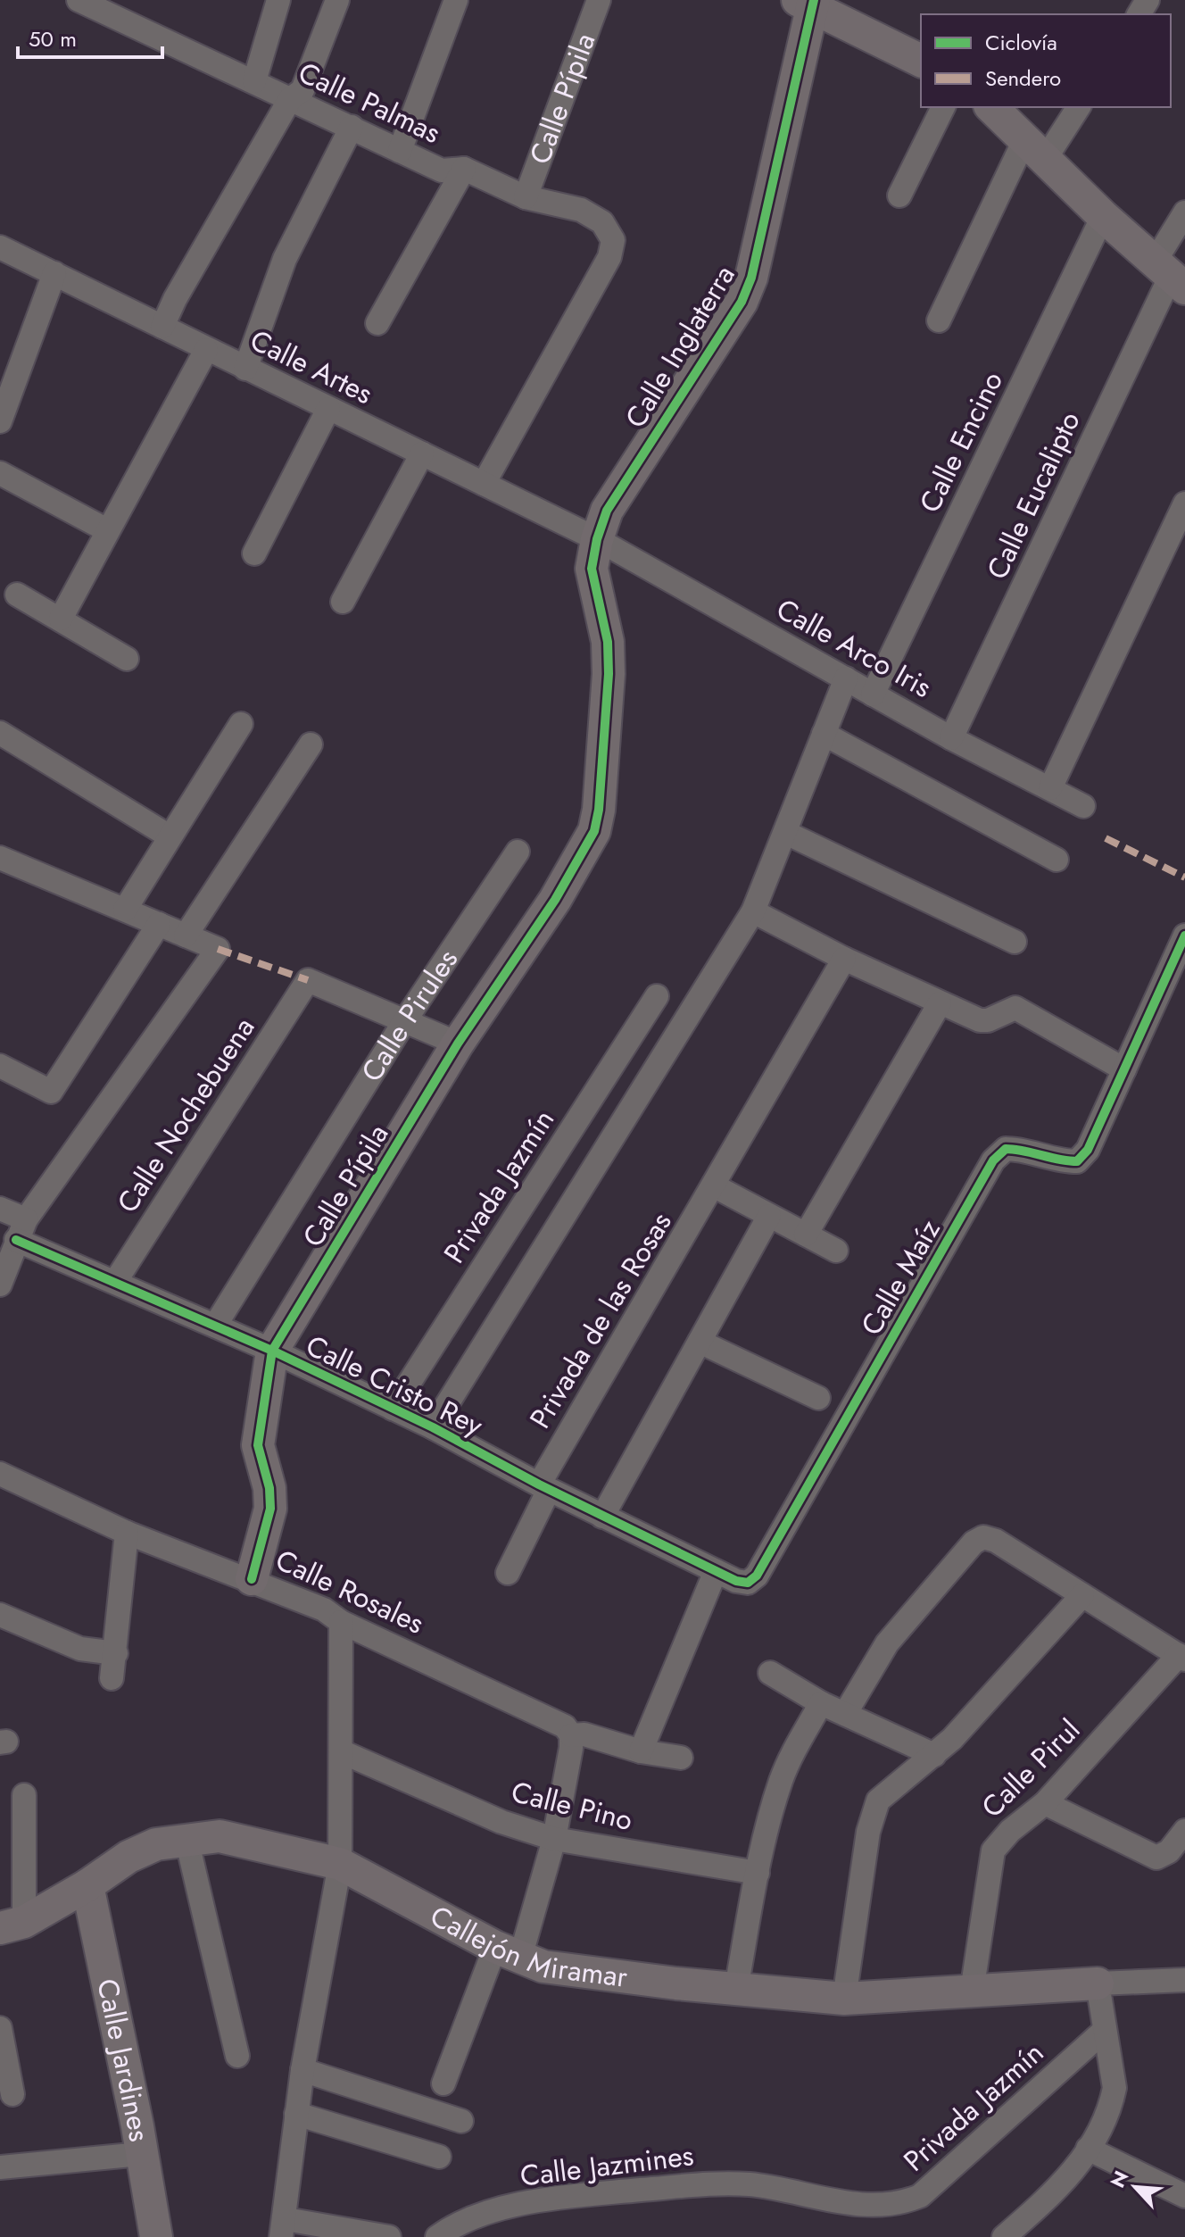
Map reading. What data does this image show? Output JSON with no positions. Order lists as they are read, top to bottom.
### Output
{
  "streets": {
    "street": [
      "Calle Pípila",
      "Calle Palmas",
      "Calle Inglaterra",
      "Calle Artes",
      "Calle Encino",
      "Calle Eucalipto",
      "Calle Arco Iris",
      "Calle Pirules",
      "Calle Nochebuena",
      "Privada Jazmín",
      "Calle Maíz",
      "Privada de las Rosas",
      "Calle Cristo Rey",
      "Calle Rosales",
      "Calle Pirul",
      "Calle Pino",
      "Callejón Miramar",
      "Calle Jardines",
      "Calle Jazmines"
    ]
  },
  "crossings": [
    ["Calle Pípila", "Calle Palmas"],
    ["Calle Pípila", "Calle Pirules"],
    ["Calle Pípila", "Calle Cristo Rey"],
    ["Calle Palmas", "Calle Artes"],
    ["Calle Inglaterra", "Calle Artes"],
    ["Calle Inglaterra", "Calle Arco Iris"],
    ["Calle Inglaterra", "Calle Pirules"],
    ["Calle Artes", "Calle Arco Iris"],
    ["Calle Encino", "Calle Arco Iris"],
    ["Calle Eucalipto", "Calle Arco Iris"],
    ["Calle Pirules", "Calle Nochebuena"],
    ["Calle Pirules", "Calle Cristo Rey"],
    ["Calle Nochebuena", "Calle Cristo Rey"],
    ["Privada Jazmín", "Calle Cristo Rey"],
    ["Privada Jazmín", "Calle Jazmines"],
    ["Calle Maíz", "Calle Cristo Rey"],
    ["Privada de las Rosas", "Calle Cristo Rey"],
    ["Calle Pirul", "Callejón Miramar"],
    ["Callejón Miramar", "Calle Jardines"]
  ],
  "legend": ["Ciclovía", "Sendero"],
  "scale_bar": "50 m",
  "north": "top left"
}
